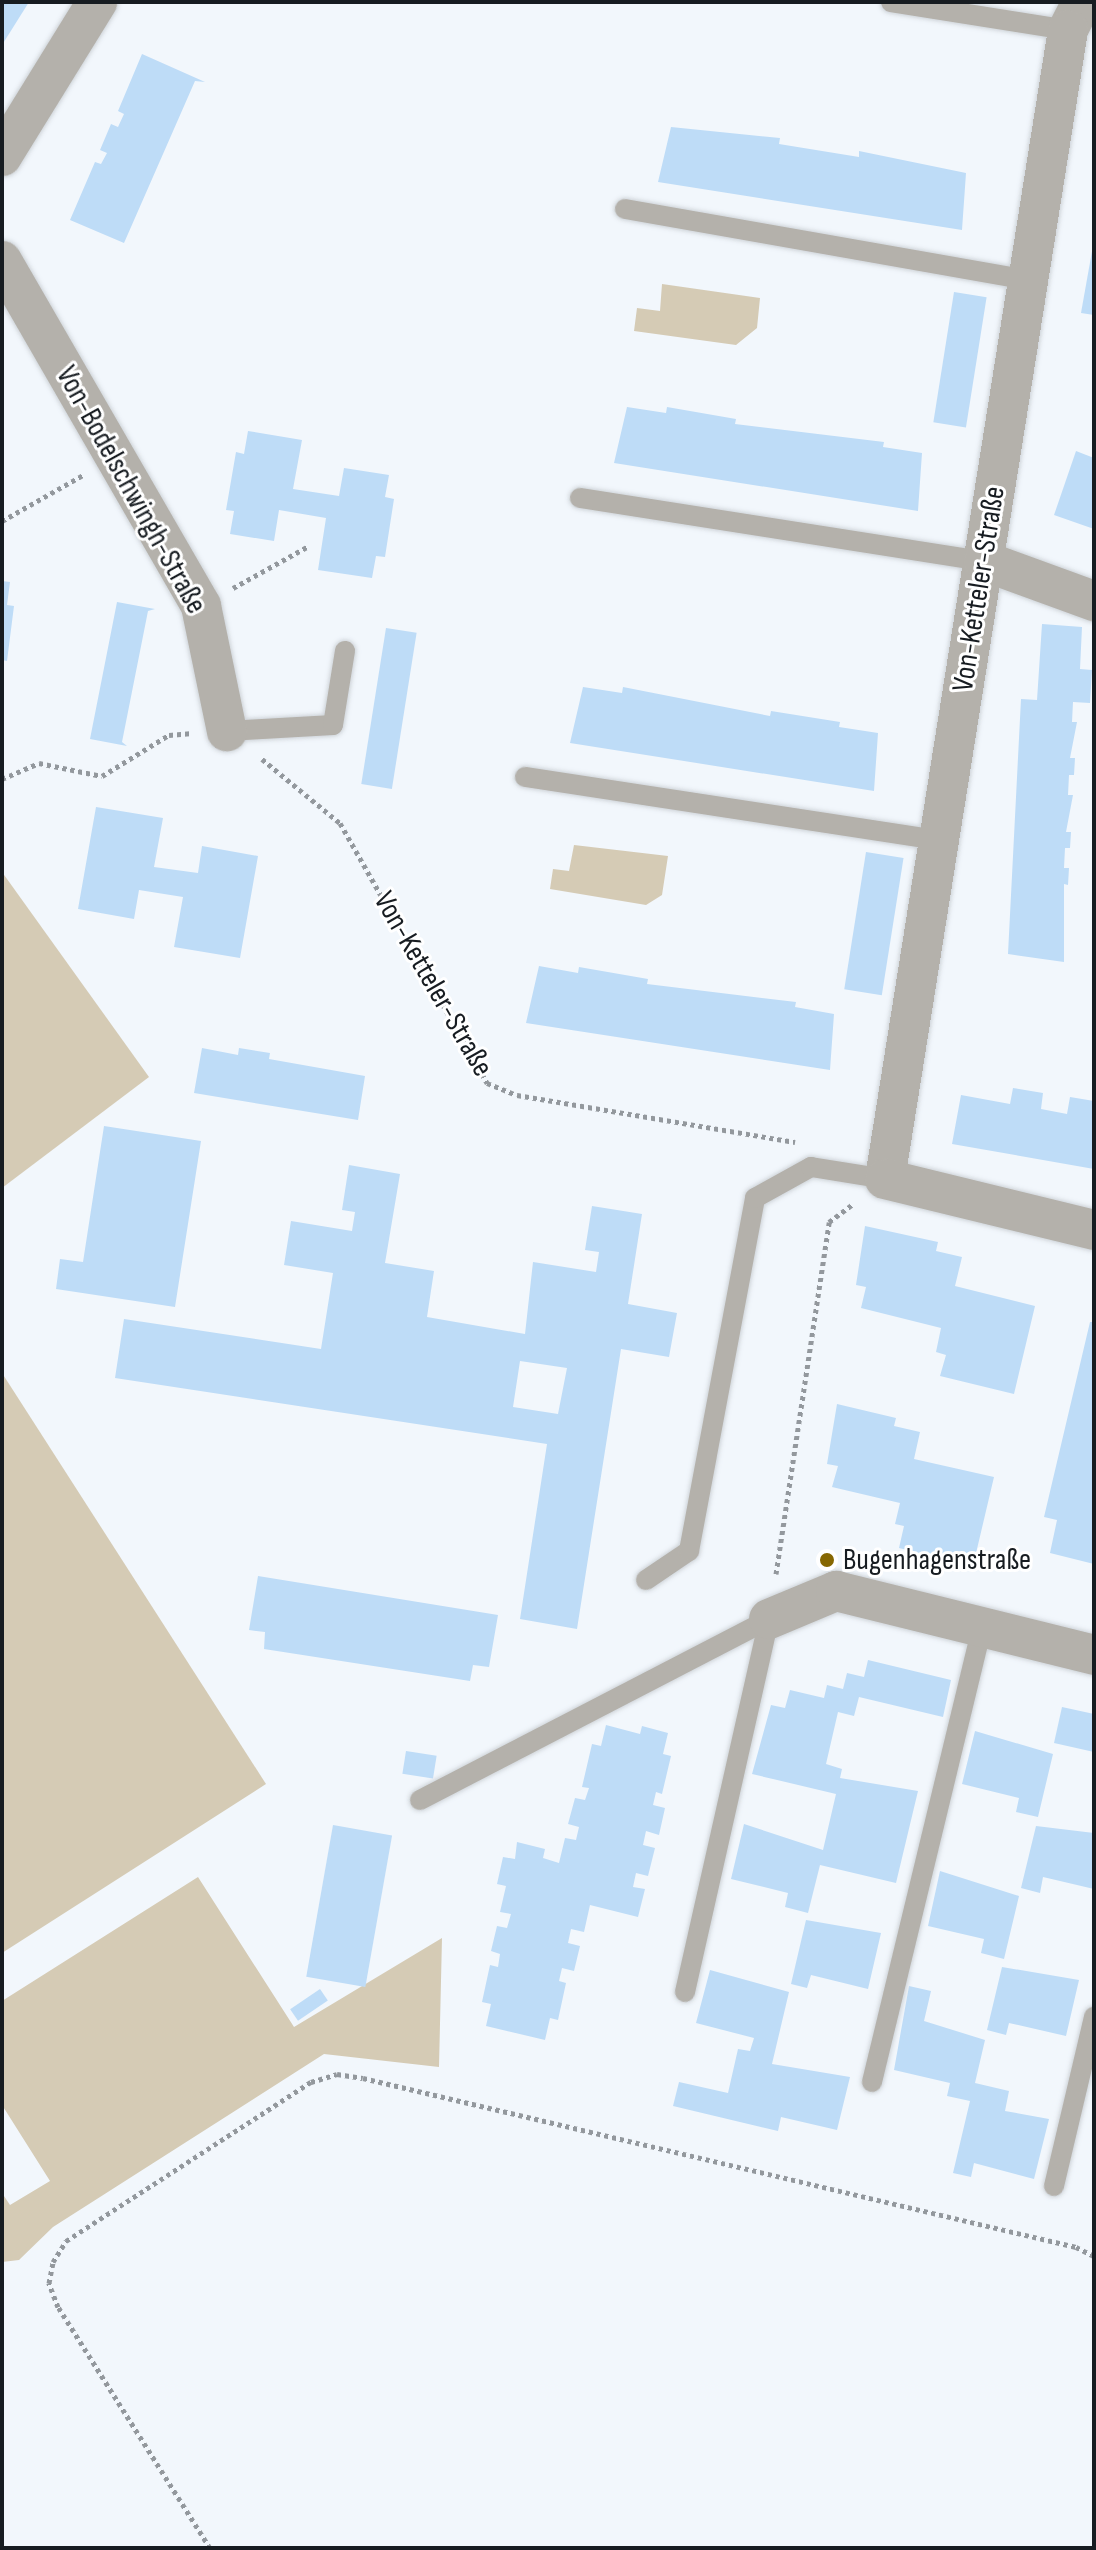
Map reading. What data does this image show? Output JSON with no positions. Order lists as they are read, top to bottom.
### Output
{
  "streets": {
    "street": ["Von-Bodelschwingh-Straße", "Von-Ketteler-Straße"]
  },
  "crossings": [
    ["Von-Bodelschwingh-Straße", "Von-Ketteler-Straße"]
  ],
  "places": ["Bugenhagenstraße"]
}
